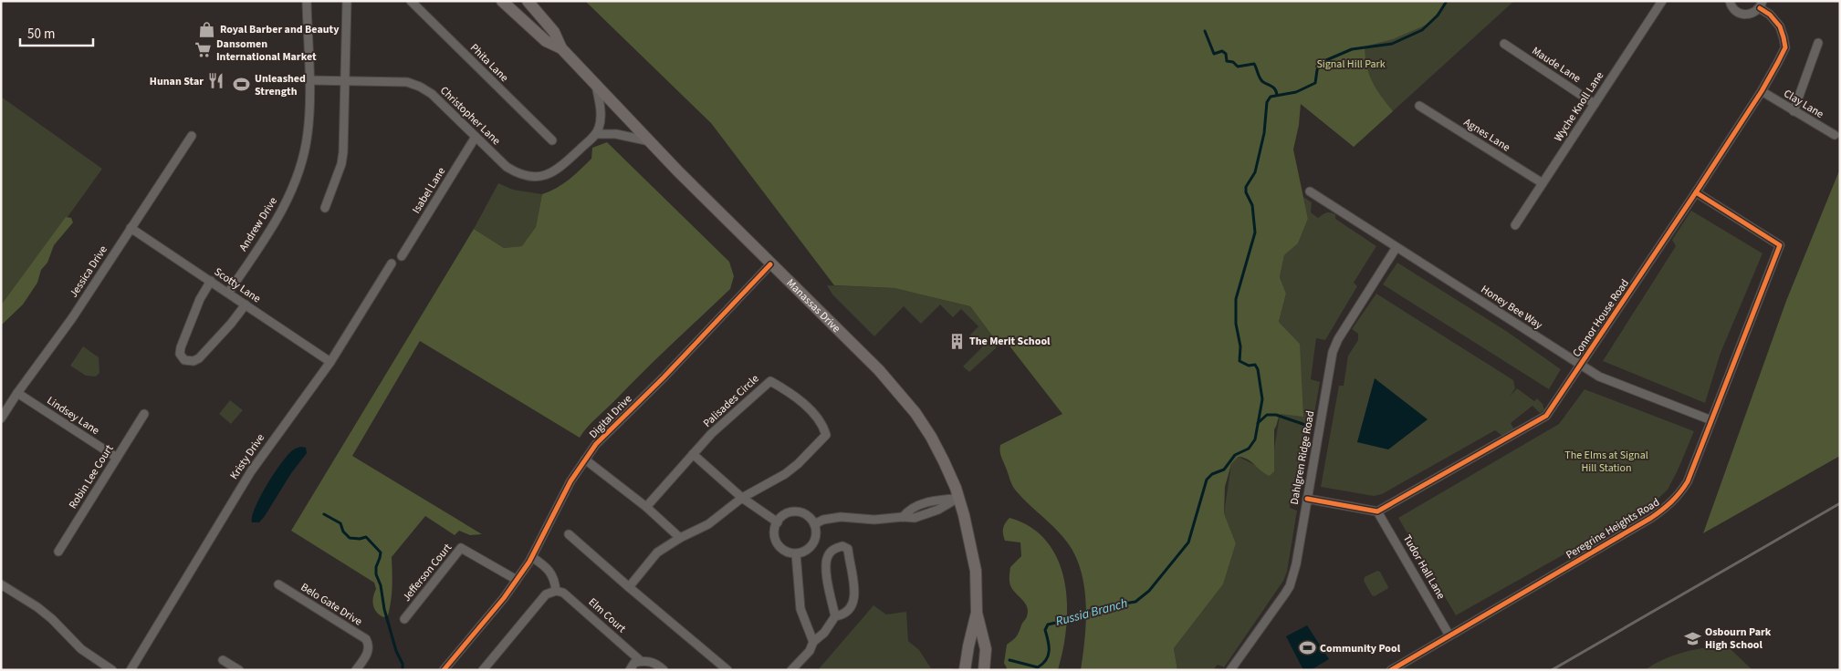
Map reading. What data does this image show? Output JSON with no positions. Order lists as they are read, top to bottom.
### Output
{
  "streets": {
    "main road": ["Manassas Drive"],
    "street": [
      "Phita Lane",
      "Maude Lane",
      "Clay Lane",
      "Wyche Knoll Lane",
      "Christopher Lane",
      "Agnes Lane",
      "Isabel Lane",
      "Andrew Drive",
      "Jessica Drive",
      "Scotty Lane",
      "Honey Bee Way",
      "Connor House Road",
      "Palisades Circle",
      "Lindsey Lane",
      "Digital Drive",
      "Kristy Drive",
      "Dahlgren Ridge Road",
      "Robin Lee Court",
      "Peregrine Heights Road",
      "Tudor Hall Lane",
      "Jefferson Court",
      "Belo Gate Drive",
      "Elm Court"
    ]
  },
  "crossings": [
    ["Maude Lane", "Wyche Knoll Lane"],
    ["Clay Lane", "Connor House Road"],
    ["Wyche Knoll Lane", "Agnes Lane"],
    ["Christopher Lane", "Isabel Lane"],
    ["Christopher Lane", "Andrew Drive"],
    ["Andrew Drive", "Scotty Lane"],
    ["Jessica Drive", "Scotty Lane"],
    ["Jessica Drive", "Lindsey Lane"],
    ["Scotty Lane", "Kristy Drive"],
    ["Manassas Drive", "Digital Drive"],
    ["Honey Bee Way", "Connor House Road"],
    ["Honey Bee Way", "Dahlgren Ridge Road"],
    ["Honey Bee Way", "Peregrine Heights Road"],
    ["Connor House Road", "Peregrine Heights Road"],
    ["Connor House Road", "Tudor Hall Lane"],
    ["Lindsey Lane", "Robin Lee Court"],
    ["Digital Drive", "Jefferson Court"],
    ["Peregrine Heights Road", "Tudor Hall Lane"]
  ],
  "water": ["Russia Branch"],
  "parks": ["Signal Hill Park", "The Elms at Signal Hill Station"],
  "places": {
    "shop": ["Royal Barber and Beauty"],
    "supermarket": ["Dansomen International Market"],
    "restaurant": ["Hunan Star"],
    "sports": ["Unleashed Strength", "Community Pool"],
    "building": ["The Merit School"],
    "school or university": ["Osbourn Park High School"]
  },
  "scale_bar": "50 m"
}
